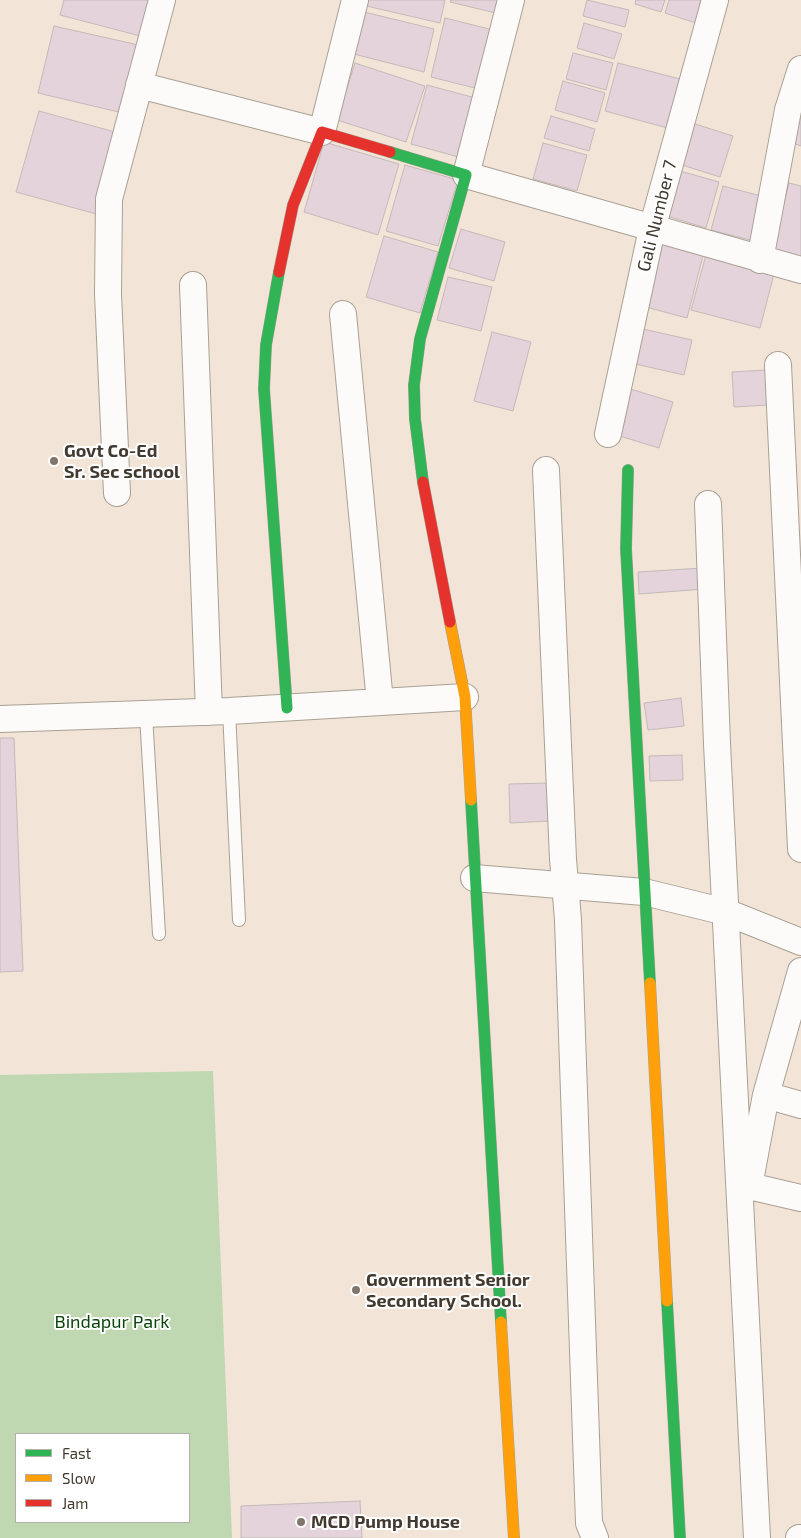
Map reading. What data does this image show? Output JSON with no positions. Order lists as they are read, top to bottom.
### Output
{
  "streets": {
    "street": ["Gali Number 7"]
  },
  "parks": ["Bindapur Park"],
  "places": ["Govt Co-Ed Sr. Sec school", "Government Senior Secondary School.", "MCD Pump House"],
  "legend": ["Fast", "Slow", "Jam"]
}
